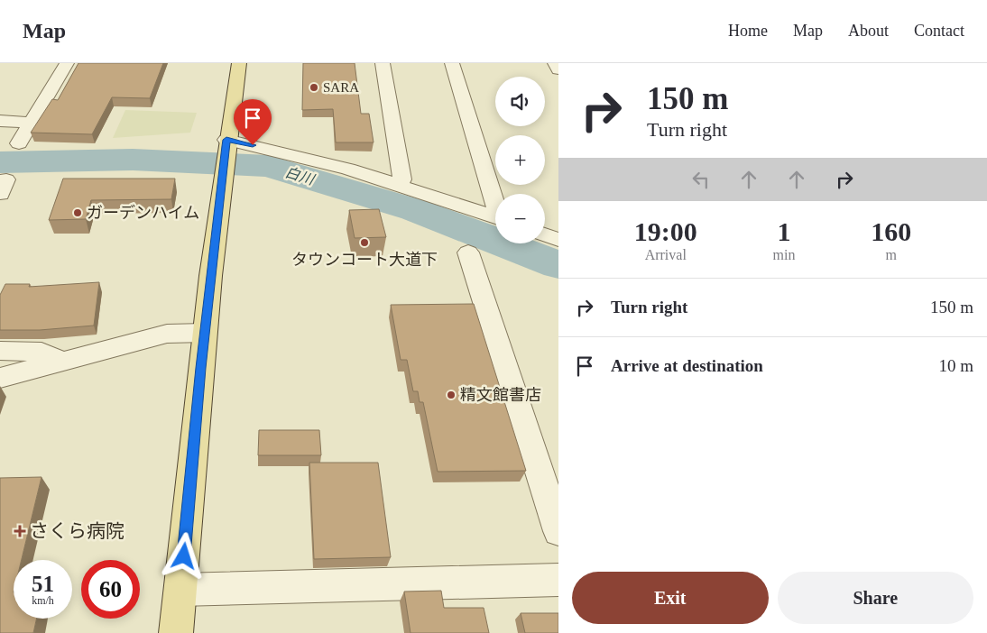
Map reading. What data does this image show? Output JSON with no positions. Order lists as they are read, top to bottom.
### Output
{
  "water": ["白川"],
  "places": {
    "other": [
      "SARA",
      "ガーデンハイム",
      "タウンコート大道下",
      "精文館書店"
    ],
    "health": ["さくら病院"]
  },
  "page": {
    "header": "Map",
    "nav": [
      "Home",
      "Map",
      "About",
      "Contact"
    ],
    "turn": ["150 m", "Turn right"],
    "map_buttons": ["+", "−"],
    "eta": [
      "19:00",
      "Arrival",
      "1",
      "min",
      "160",
      "m"
    ],
    "list": [
      {
        "name": "Turn right",
        "value": "150 m"
      },
      {
        "name": "Arrive at destination",
        "value": "10 m"
      }
    ],
    "speed": "51 km/h",
    "limit": "60",
    "buttons": ["Exit", "Share"]
  }
}
